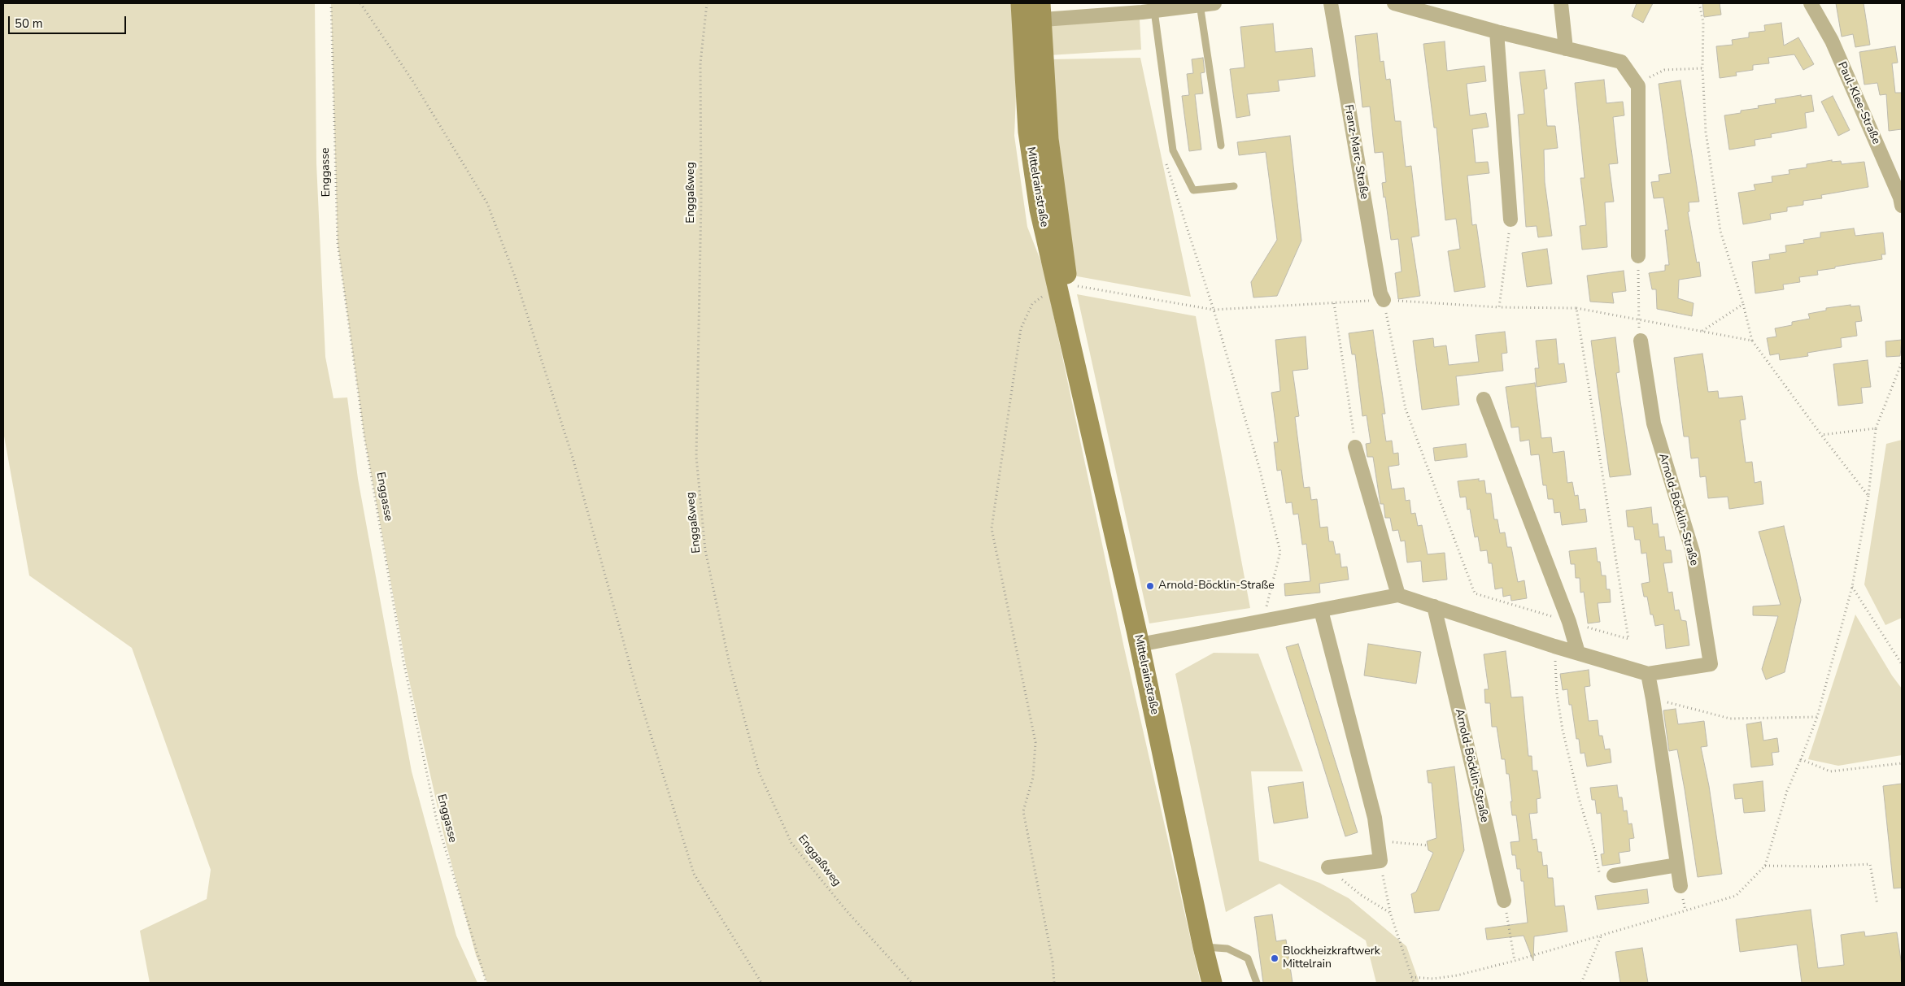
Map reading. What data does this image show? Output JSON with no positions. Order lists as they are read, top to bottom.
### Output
{
  "streets": {
    "street": [
      "Paul-Klee-Straße",
      "Franz-Marc-Straße",
      "Mittelrainstraße",
      "Arnold-Böcklin-Straße"
    ],
    "path": ["Enggasse", "Enggaßweg"]
  },
  "crossings": [
    ["Mittelrainstraße", "Arnold-Böcklin-Straße"]
  ],
  "places": ["Arnold-Böcklin-Straße", "Blockheizkraftwerk Mittelrain"],
  "scale_bar": "50 m"
}
